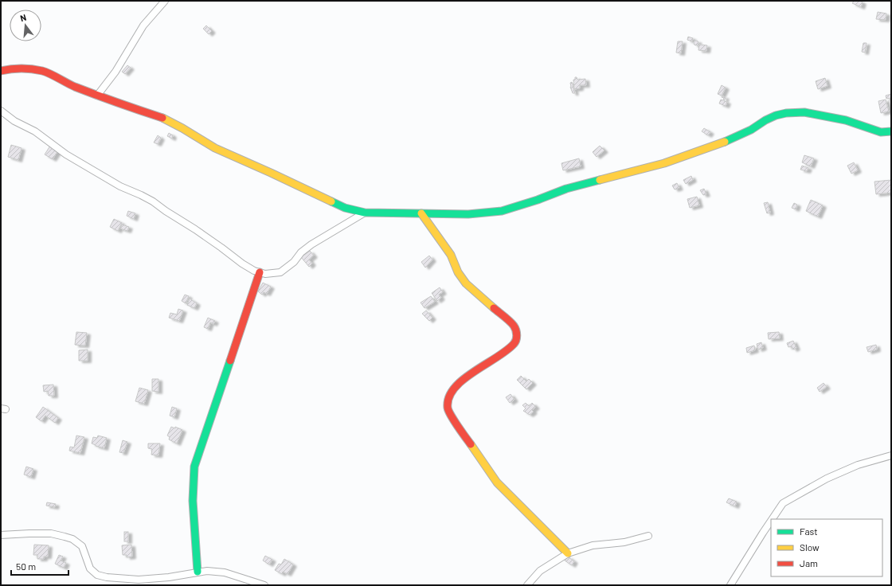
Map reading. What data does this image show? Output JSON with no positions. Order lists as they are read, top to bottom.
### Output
{
  "legend": ["Fast", "Slow", "Jam"],
  "scale_bar": "50 m",
  "north": "top"
}
